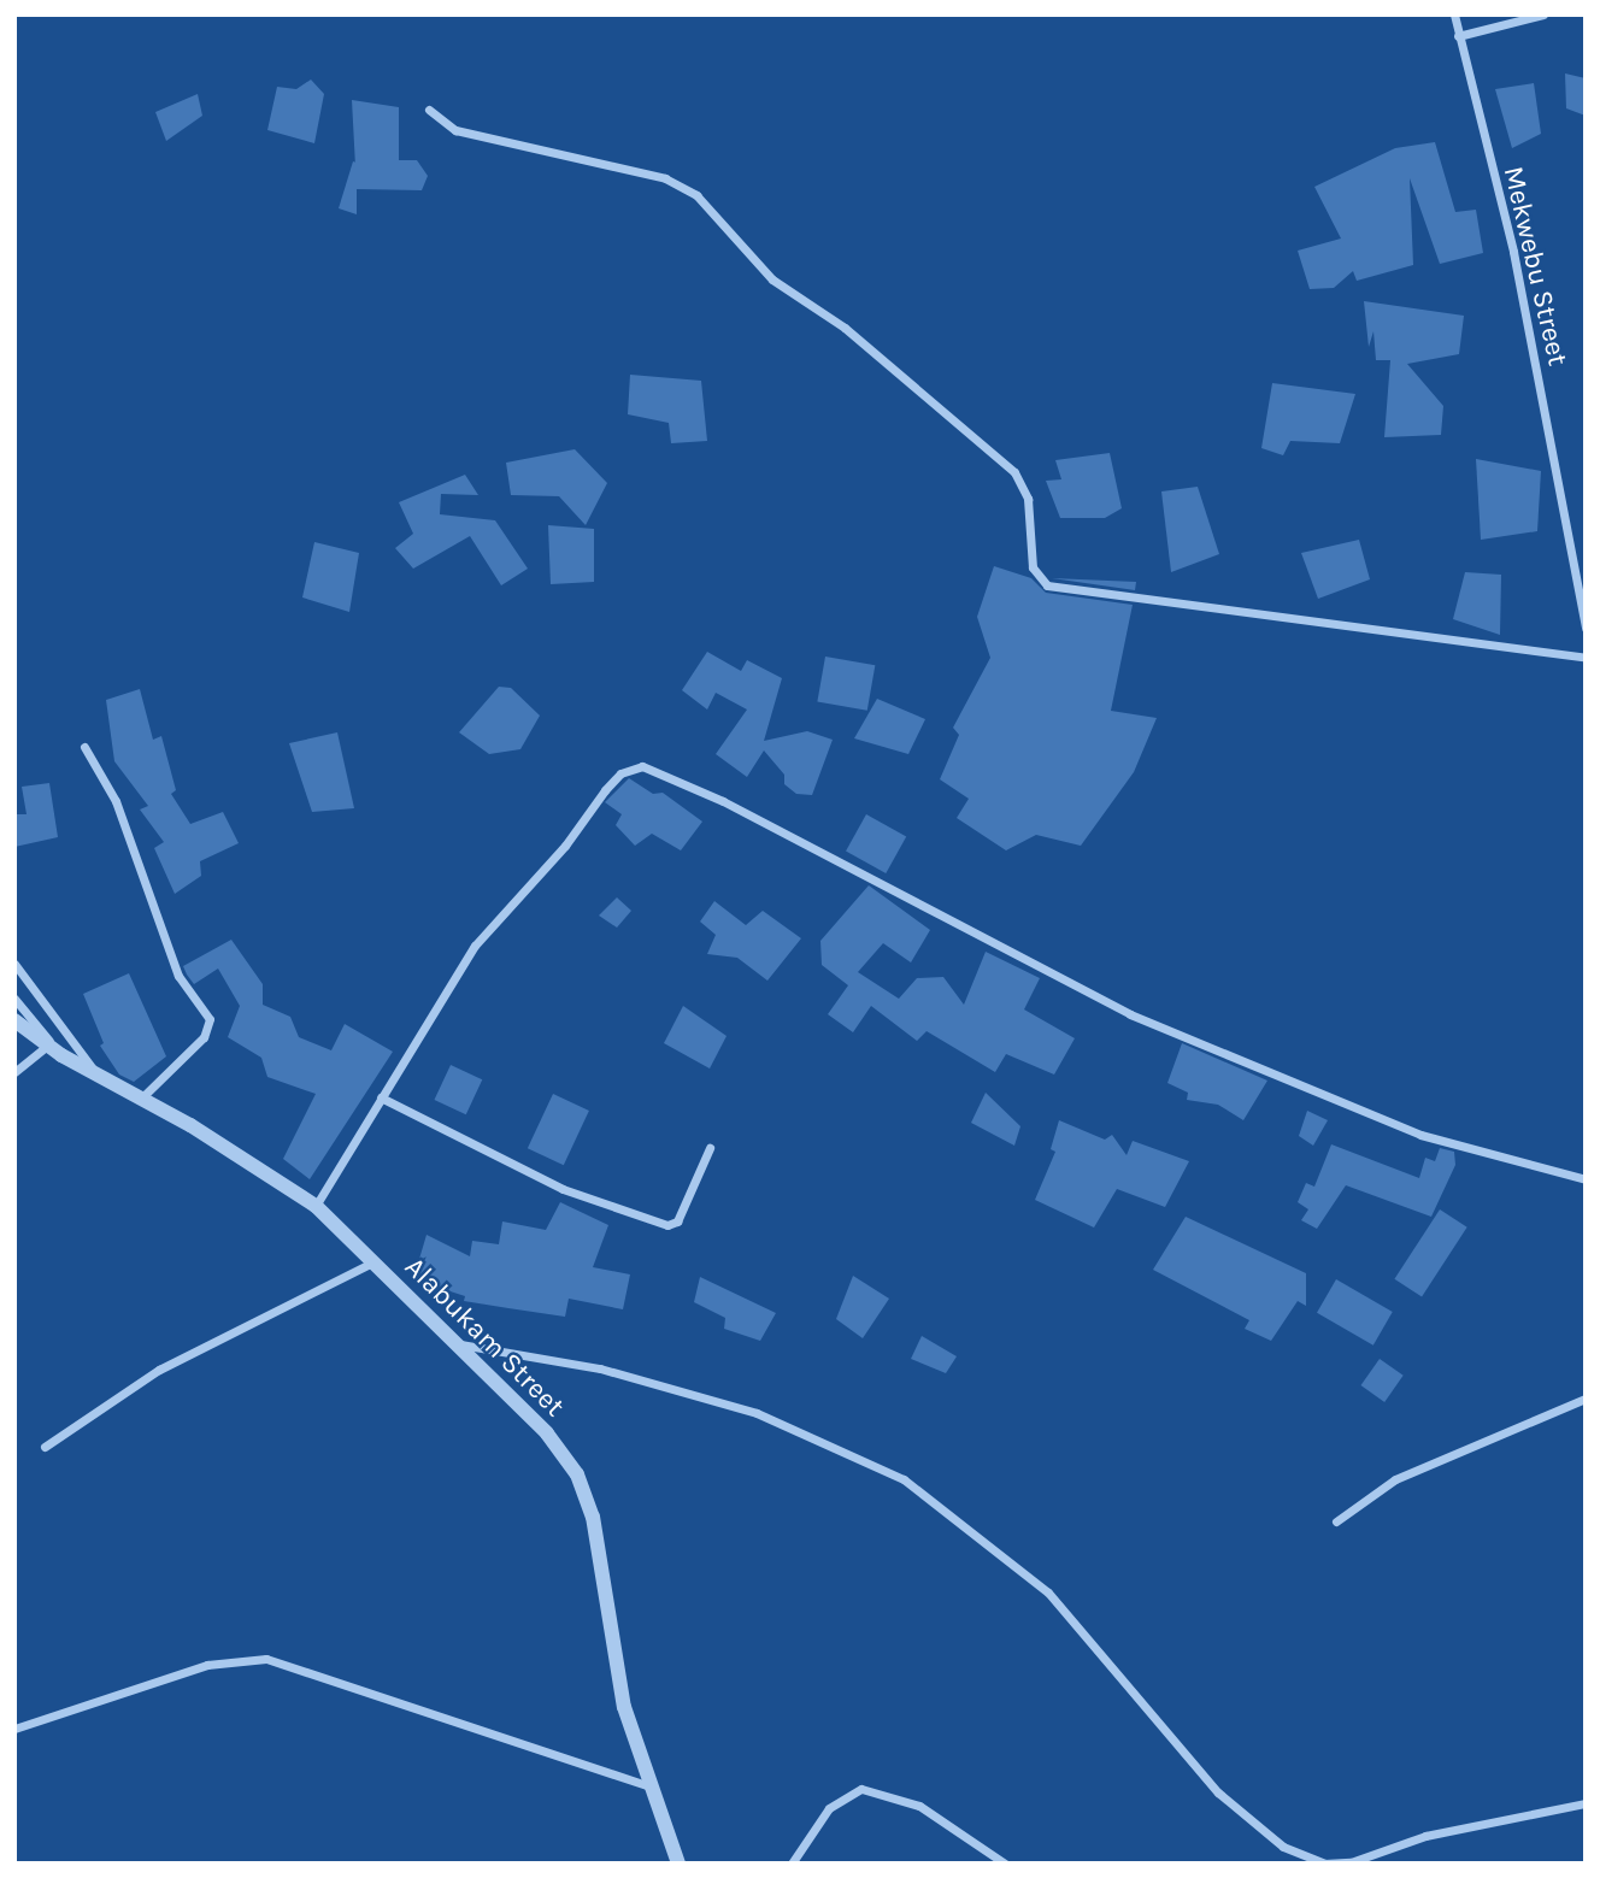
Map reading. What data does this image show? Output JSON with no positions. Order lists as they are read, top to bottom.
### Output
{
  "streets": {
    "street": ["Mekwebu Street", "Alabukam Street"]
  }
}
